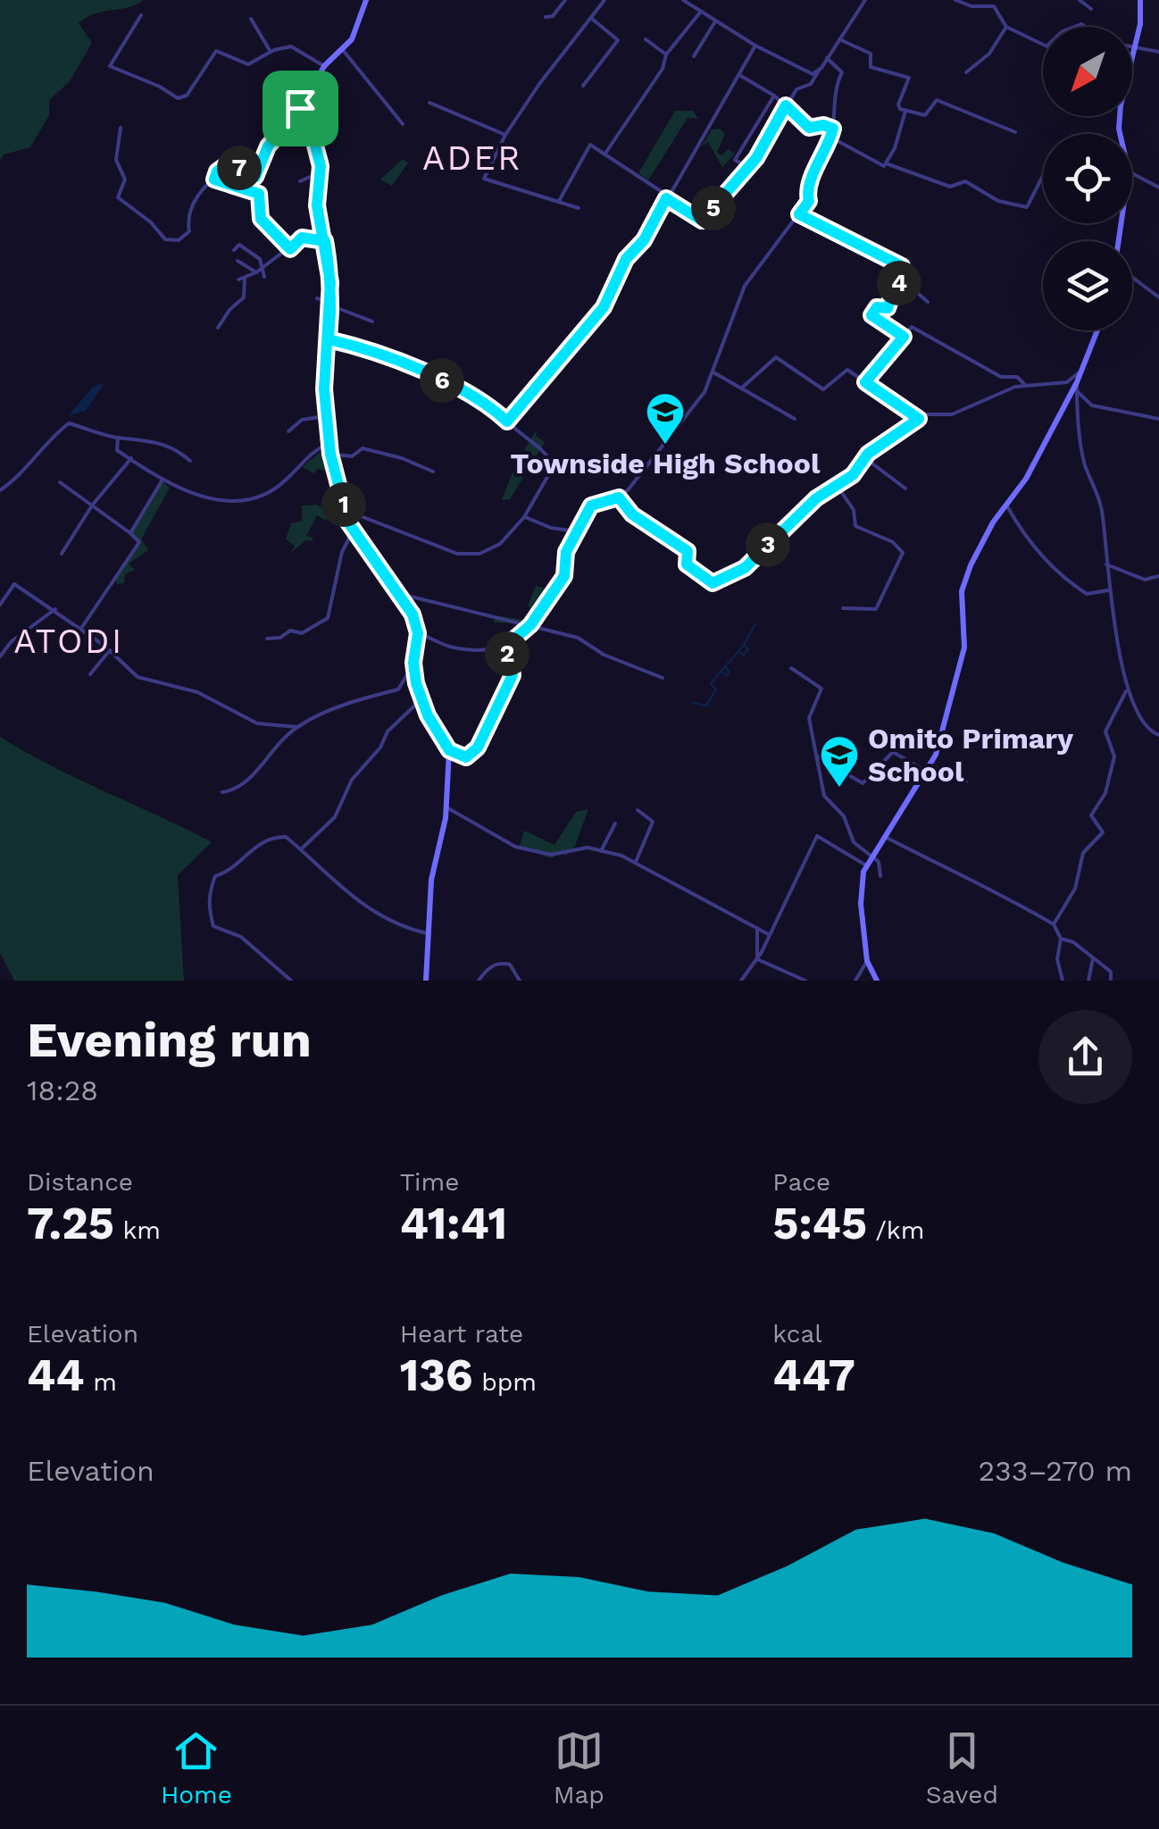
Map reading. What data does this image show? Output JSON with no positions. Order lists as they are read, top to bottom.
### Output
{
  "districts": ["ADER", "ATODI"],
  "places": {
    "school or university": ["Townside High School", "Omito Primary School"]
  },
  "north": "bottom left",
  "page": {
    "pins": [
      "7",
      "5",
      "4",
      "6",
      "1",
      "3",
      "2"
    ],
    "heading": ["Evening run", "18:28"],
    "stats": [
      ["Distance", "7.25 km"],
      ["Time", "41:41"],
      ["Pace", "5:45 /km"],
      ["Elevation", "44 m"],
      ["Heart rate", "136 bpm"],
      ["kcal", "447"]
    ],
    "chart": ["Elevation", "233–270 m"],
    "tabs": ["Home", "Map", "Saved"]
  }
}
